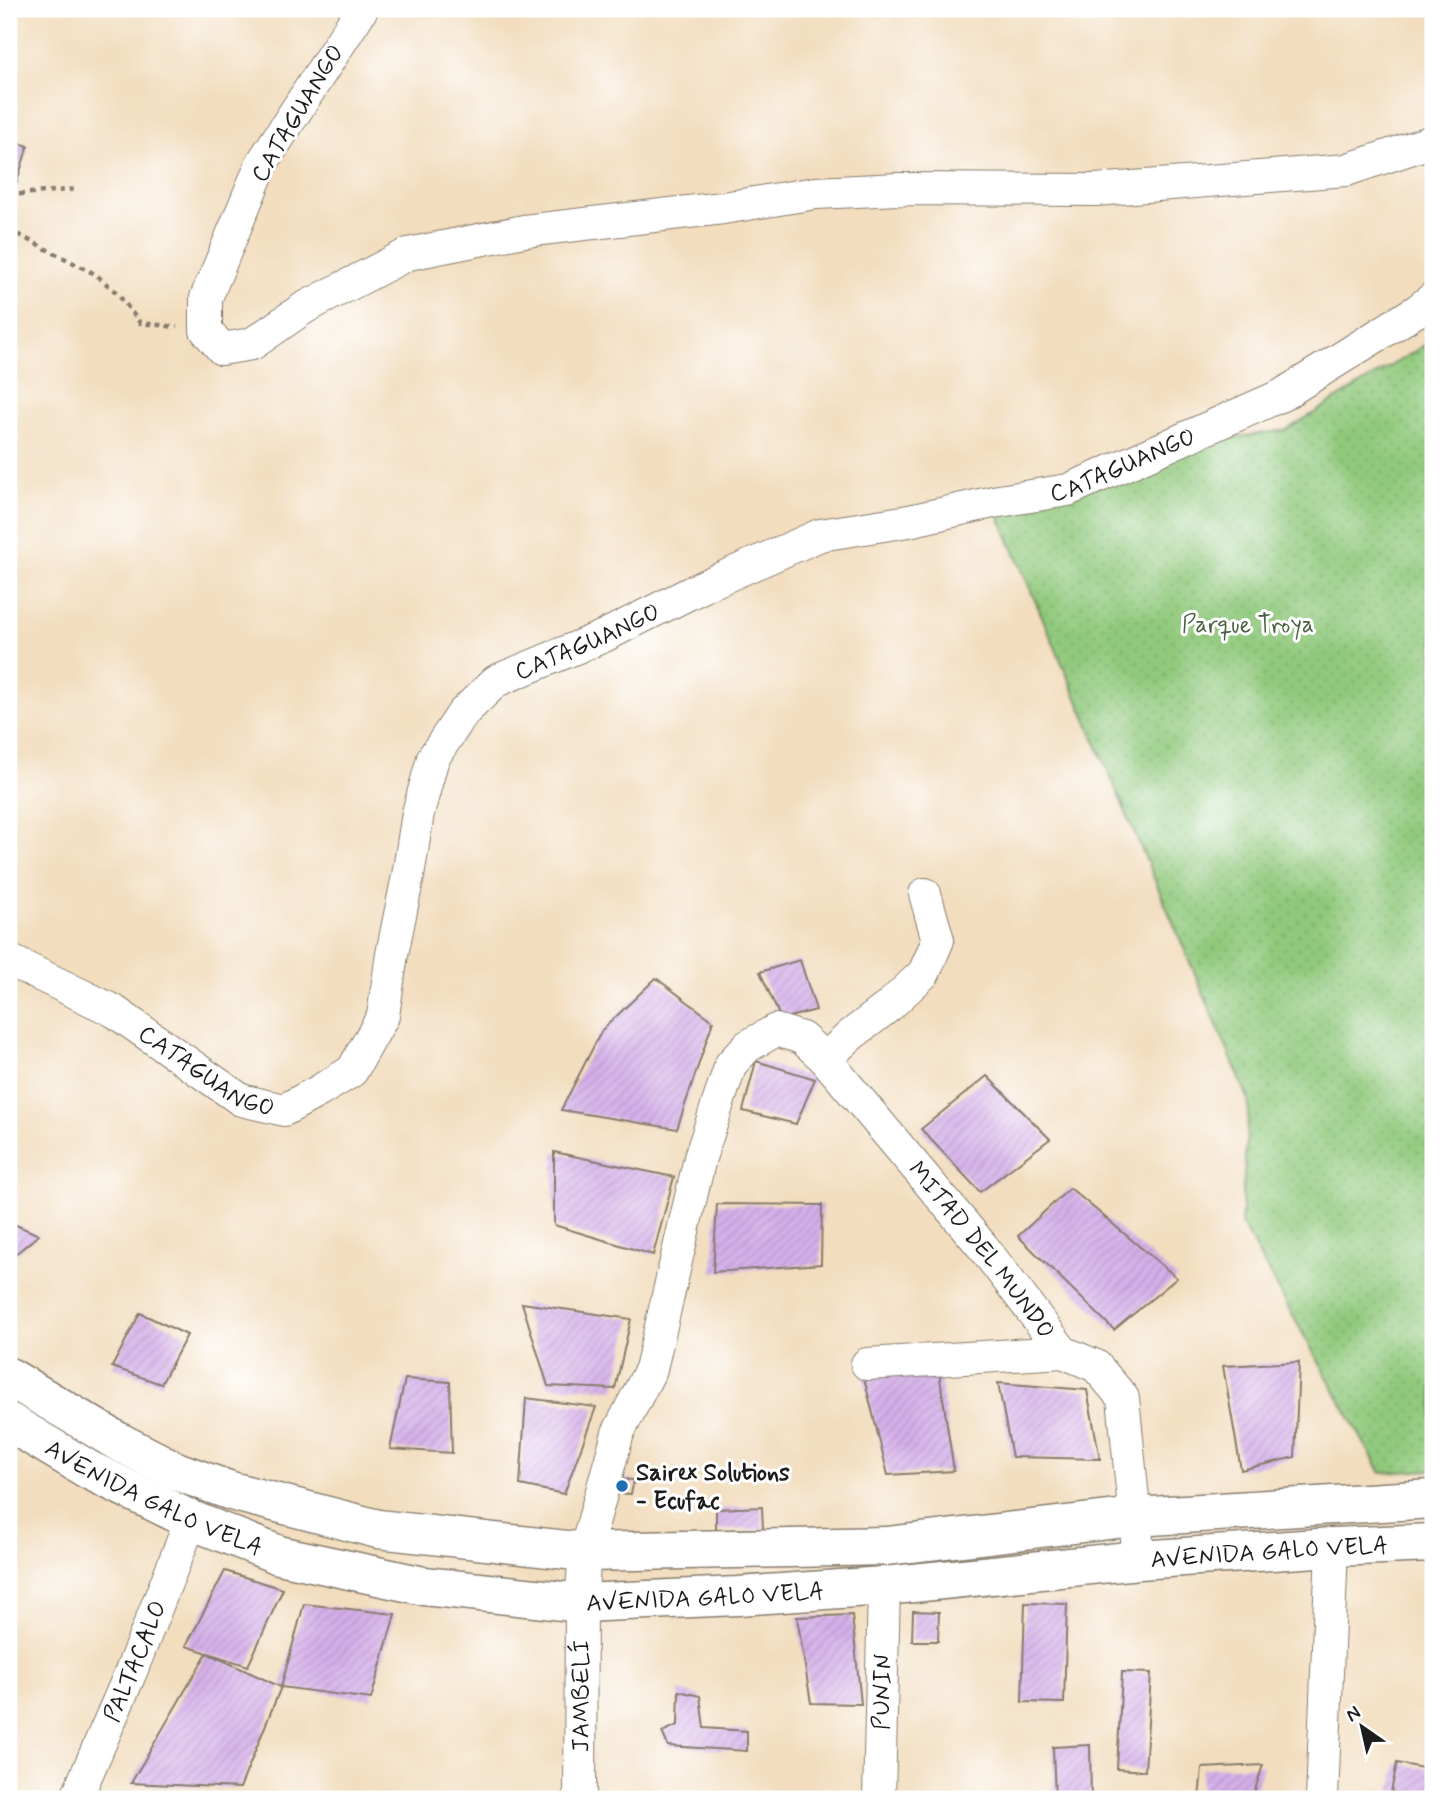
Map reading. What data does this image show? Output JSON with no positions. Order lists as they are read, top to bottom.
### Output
{
  "streets": {
    "main road": ["AVENIDA GALO VELA"],
    "street": [
      "CATAGUANGO",
      "MITAD DEL MUNDO",
      "PALTACALO",
      "PUNIN",
      "JAMBELÍ"
    ]
  },
  "crossings": [
    ["MITAD DEL MUNDO", "AVENIDA GALO VELA"],
    ["MITAD DEL MUNDO", "JAMBELÍ"],
    ["AVENIDA GALO VELA", "PALTACALO"],
    ["AVENIDA GALO VELA", "PUNIN"],
    ["AVENIDA GALO VELA", "JAMBELÍ"]
  ],
  "parks": ["Parque Troya"],
  "places": ["Sairex Solutions - Ecufac"],
  "north": "top left"
}
